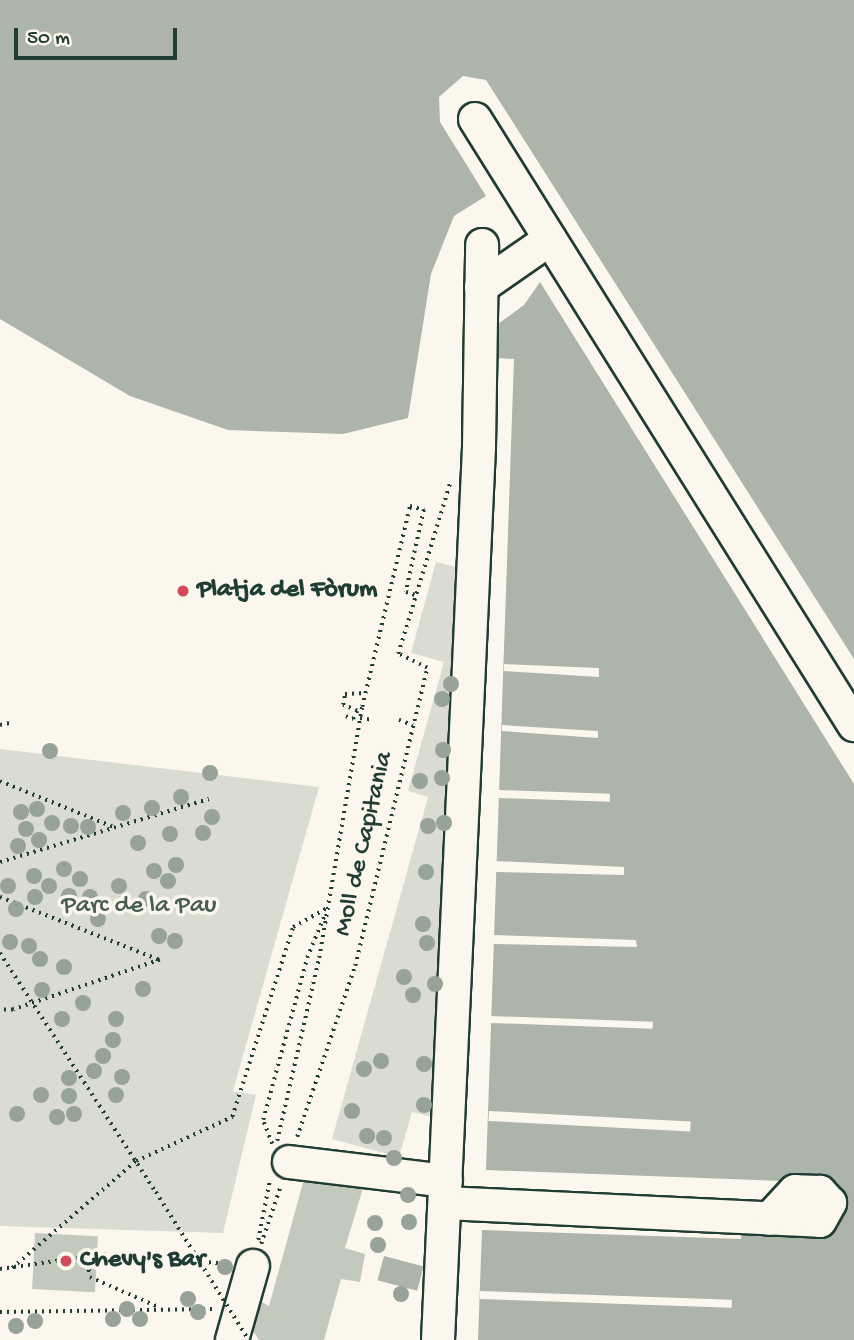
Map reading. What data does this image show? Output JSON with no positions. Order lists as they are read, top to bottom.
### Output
{
  "streets": {
    "path": ["Moll de Capitania"]
  },
  "parks": ["Parc de la Pau"],
  "places": ["Platja del Fòrum", "Chevy's Bar"],
  "scale_bar": "50 m"
}
